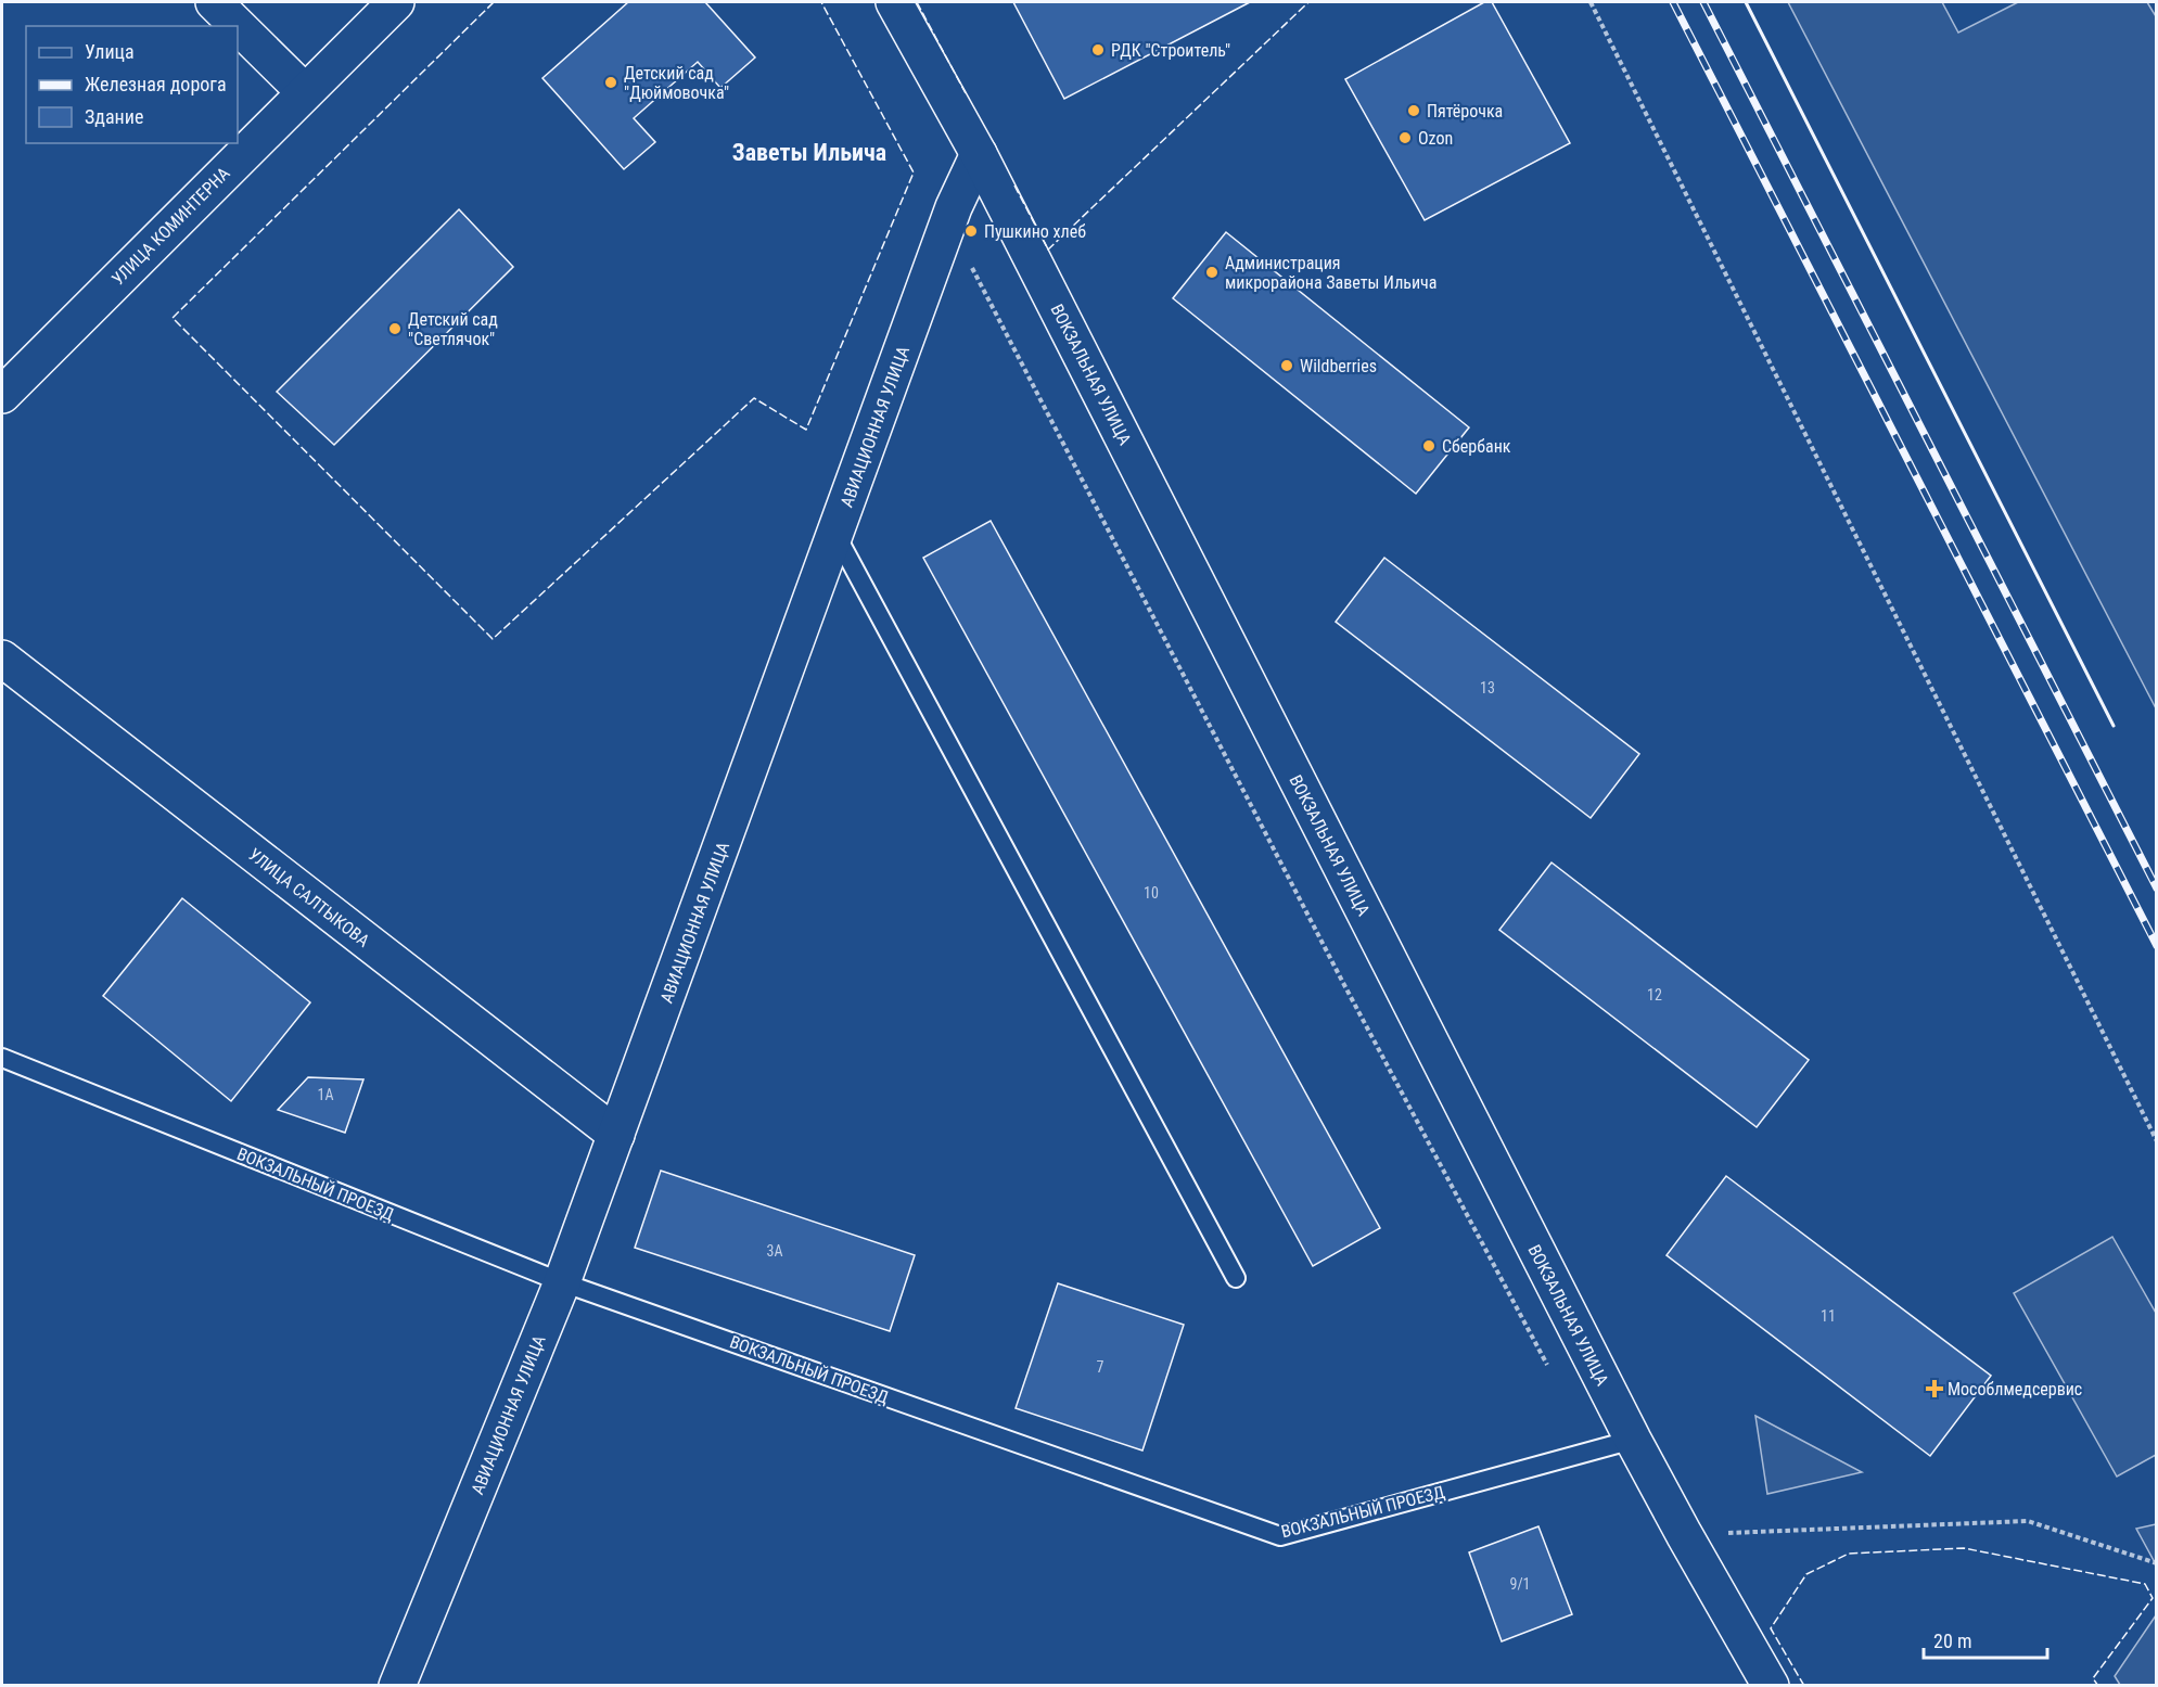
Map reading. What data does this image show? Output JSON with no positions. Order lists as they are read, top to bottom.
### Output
{
  "streets": {
    "street": [
      "УЛИЦА КОМИНТЕРНА",
      "ВОКЗАЛЬНАЯ УЛИЦА",
      "АВИАЦИОННАЯ УЛИЦА",
      "УЛИЦА САЛТЫКОВА"
    ],
    "lane": ["ВОКЗАЛЬНЫЙ ПРОЕЗД"]
  },
  "crossings": [
    ["ВОКЗАЛЬНАЯ УЛИЦА", "АВИАЦИОННАЯ УЛИЦА"],
    ["ВОКЗАЛЬНАЯ УЛИЦА", "ВОКЗАЛЬНЫЙ ПРОЕЗД"],
    ["АВИАЦИОННАЯ УЛИЦА", "УЛИЦА САЛТЫКОВА"],
    ["АВИАЦИОННАЯ УЛИЦА", "ВОКЗАЛЬНЫЙ ПРОЕЗД"]
  ],
  "districts": ["Заветы Ильича"],
  "places": {
    "other": [
      "РДК \"Строитель\"",
      "Детский сад \"Дюймовочка\"",
      "Пятёрочка",
      "Ozon",
      "Пушкино хлеб",
      "Администрация микрорайона Заветы Ильича",
      "Детский сад \"Светлячок\"",
      "Wildberries",
      "Сбербанк"
    ],
    "health": ["Мособлмедсервис"]
  },
  "house_numbers": [
    "13",
    "10",
    "12",
    "1А",
    "3А",
    "11",
    "7",
    "9/1"
  ],
  "legend": ["Улица", "Железная дорога", "Здание"],
  "scale_bar": "20 m"
}
